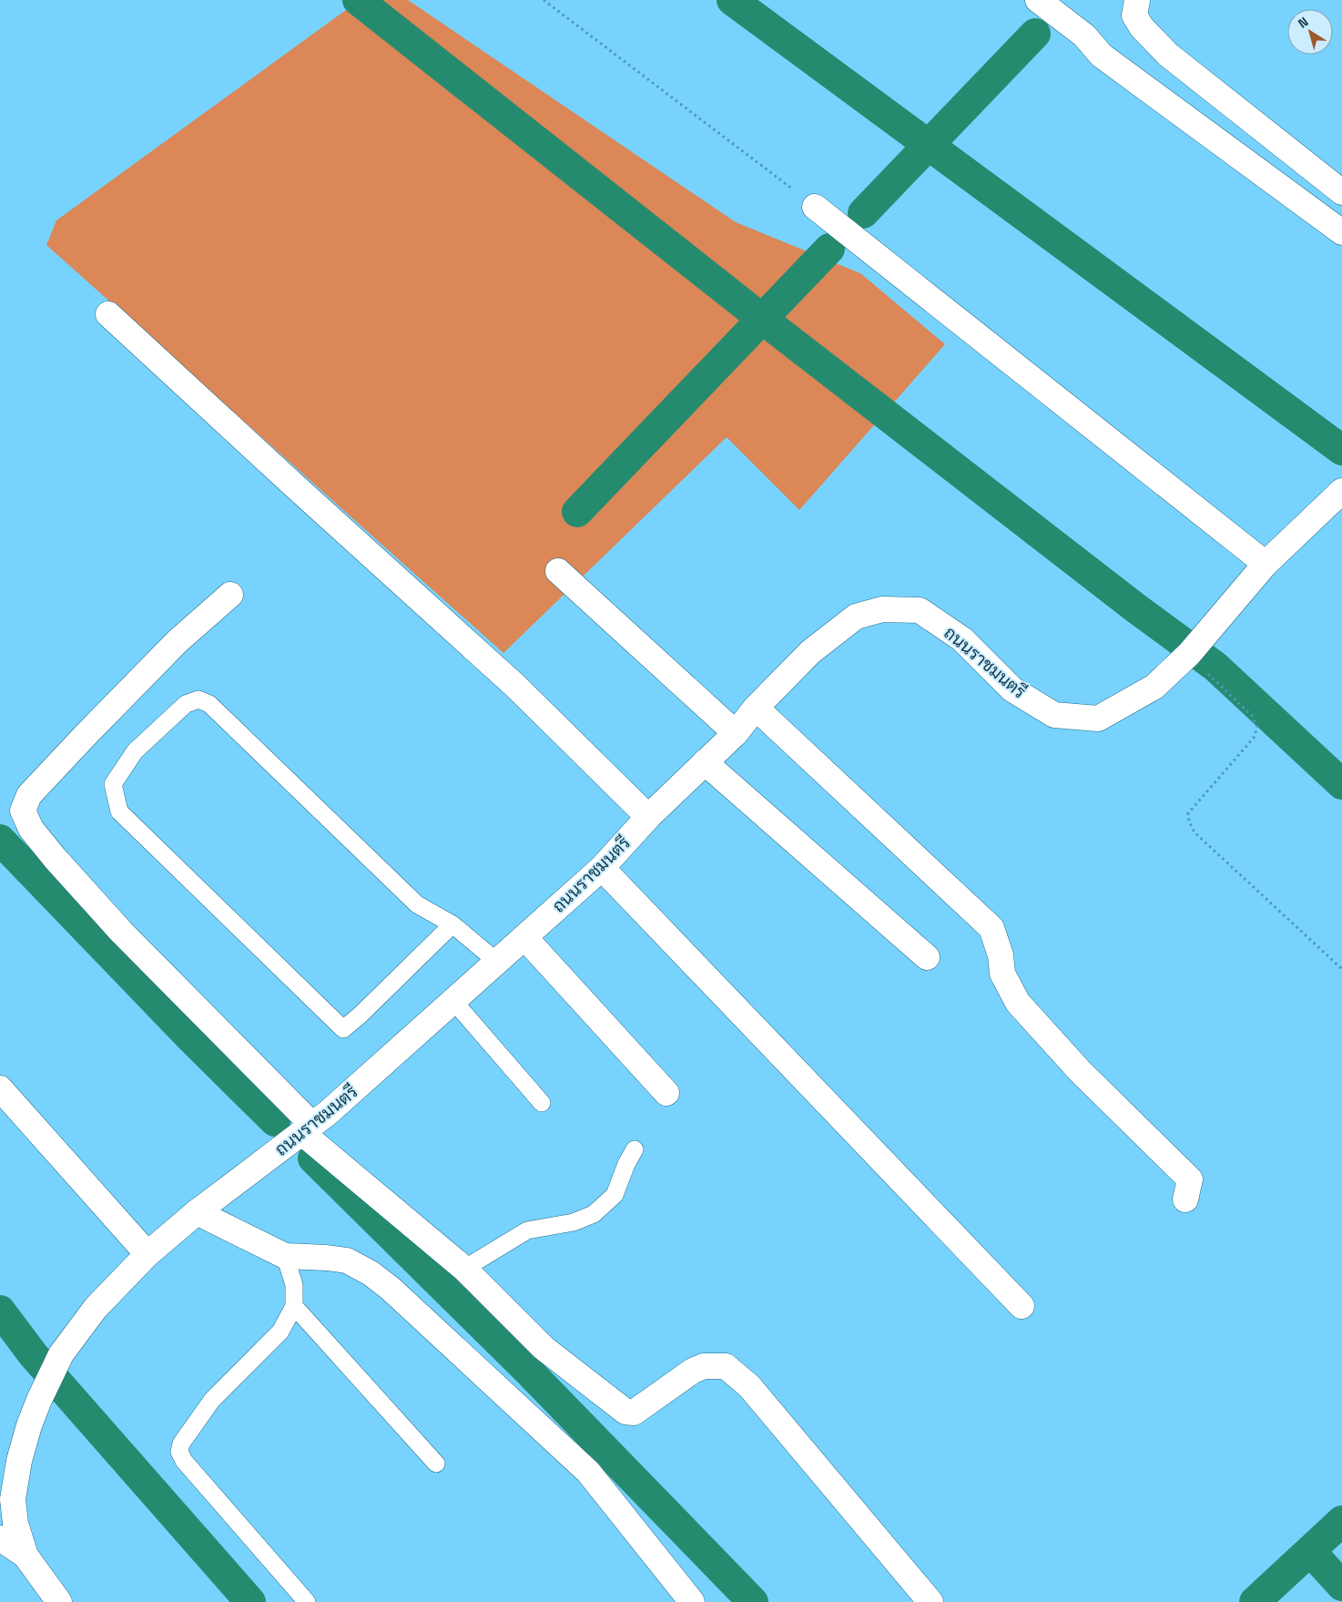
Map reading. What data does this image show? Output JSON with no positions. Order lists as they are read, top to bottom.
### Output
{
  "streets": {
    "street": ["ถนนราชมนตรี"]
  },
  "north": "top left"
}
